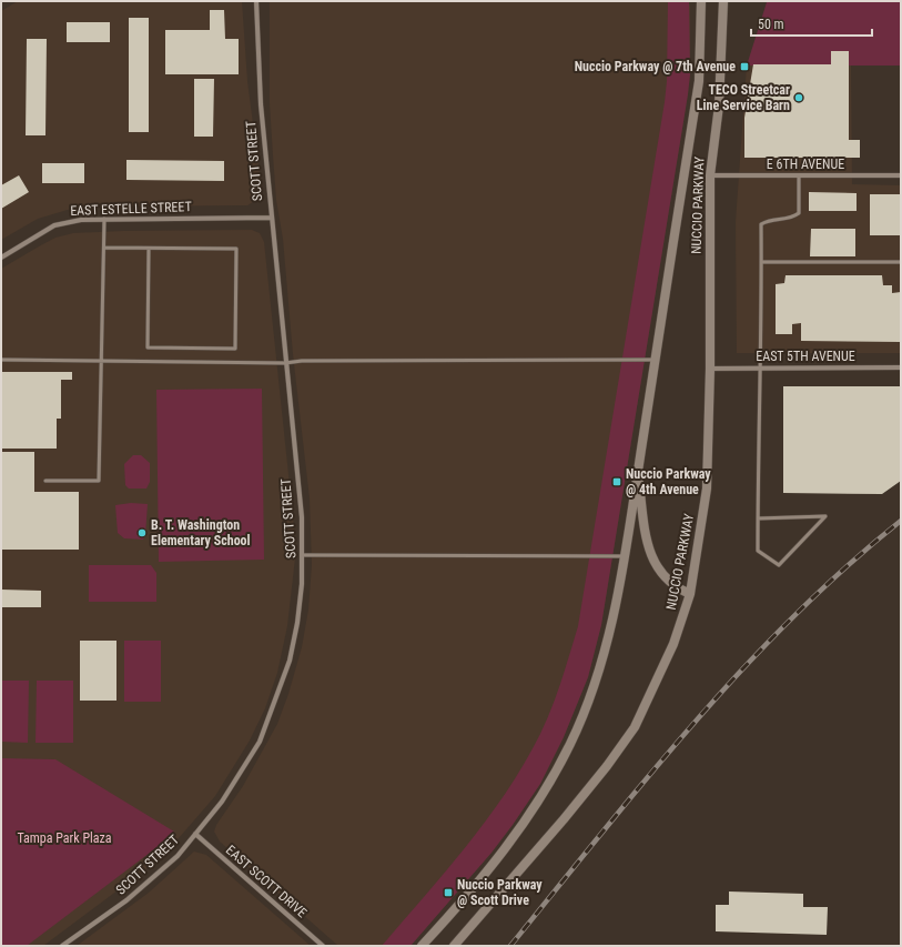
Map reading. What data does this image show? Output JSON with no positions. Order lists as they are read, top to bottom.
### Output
{
  "streets": {
    "main road": ["NUCCIO PARKWAY"],
    "street": [
      "SCOTT STREET",
      "E 6TH AVENUE",
      "EAST ESTELLE STREET",
      "EAST 5TH AVENUE",
      "EAST SCOTT DRIVE"
    ]
  },
  "crossings": [
    ["SCOTT STREET", "EAST ESTELLE STREET"],
    ["SCOTT STREET", "EAST SCOTT DRIVE"],
    ["E 6TH AVENUE", "NUCCIO PARKWAY"],
    ["NUCCIO PARKWAY", "EAST 5TH AVENUE"]
  ],
  "parks": ["Tampa Park Plaza"],
  "places": {
    "transit": ["Nuccio Parkway @ 7th Avenue", "Nuccio Parkway @ 4th Avenue", "Nuccio Parkway @ Scott Drive"],
    "other": ["TECO Streetcar Line Service Barn", "B. T. Washington Elementary School"]
  },
  "scale_bar": "50 m"
}
